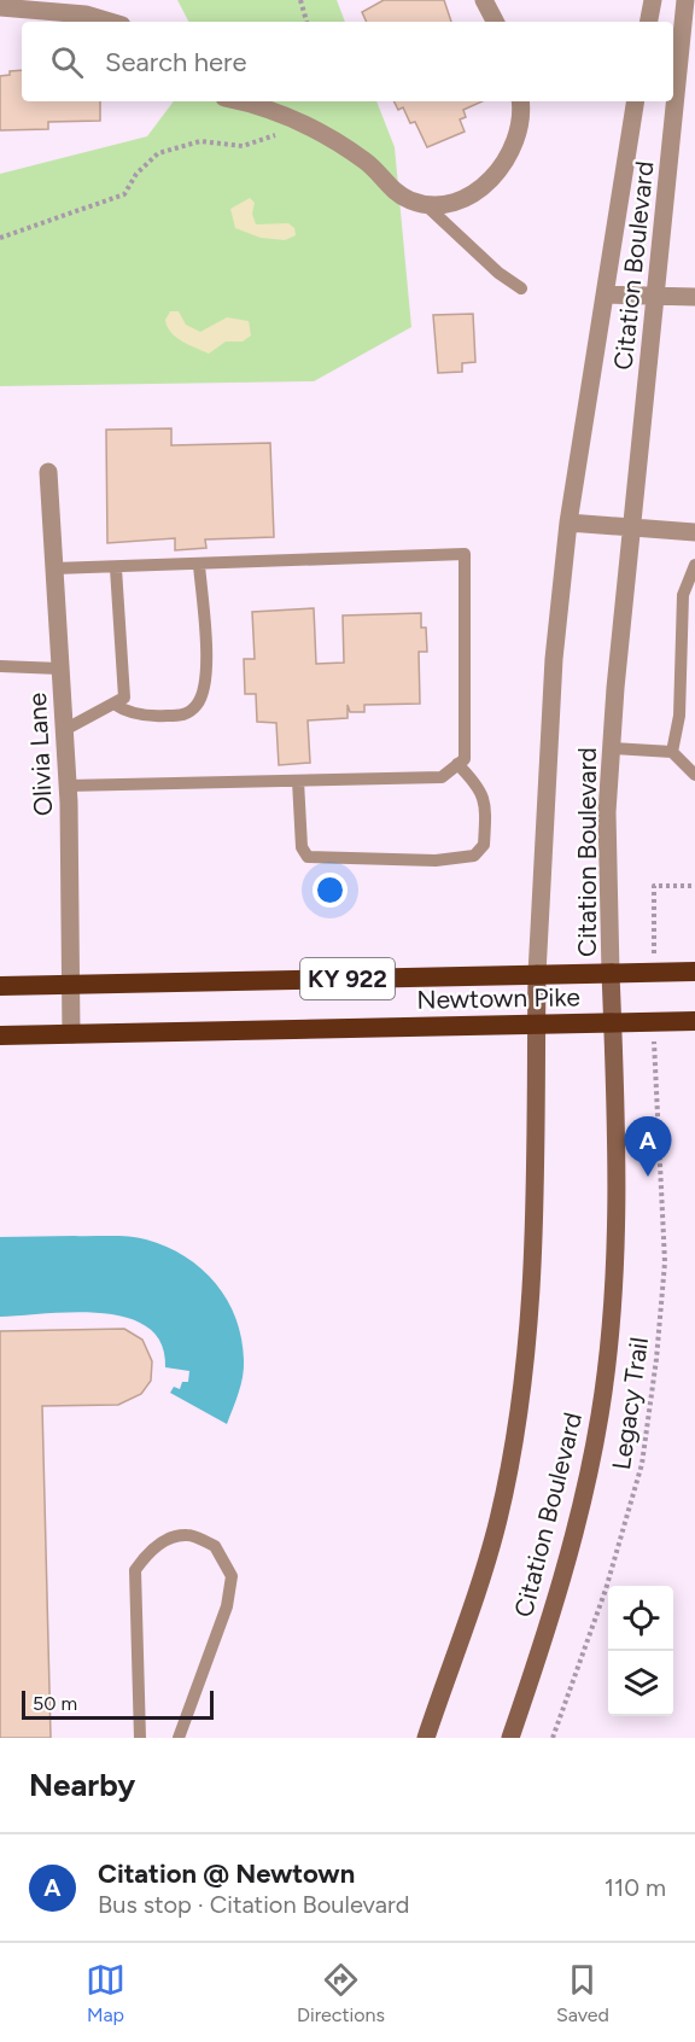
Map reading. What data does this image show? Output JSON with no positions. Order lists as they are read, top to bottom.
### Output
{
  "streets": {
    "highway": ["KY 922", "Newtown Pike"],
    "main road": ["Citation Boulevard"],
    "street": ["Olivia Lane"],
    "path": ["Legacy Trail"]
  },
  "crossings": [
    ["Citation Boulevard", "Newtown Pike"],
    ["Olivia Lane", "Newtown Pike"]
  ],
  "scale_bar": "50 m",
  "page": {
    "search": "Search here",
    "pins": "A",
    "scale": "50 m",
    "heading": "Nearby",
    "list": [
      {
        "mark": "A",
        "name": "Citation @ Newtown",
        "note": "Bus stop · Citation Boulevard",
        "value": "110 m"
      }
    ],
    "nav": ["Map", "Directions", "Saved"]
  }
}
